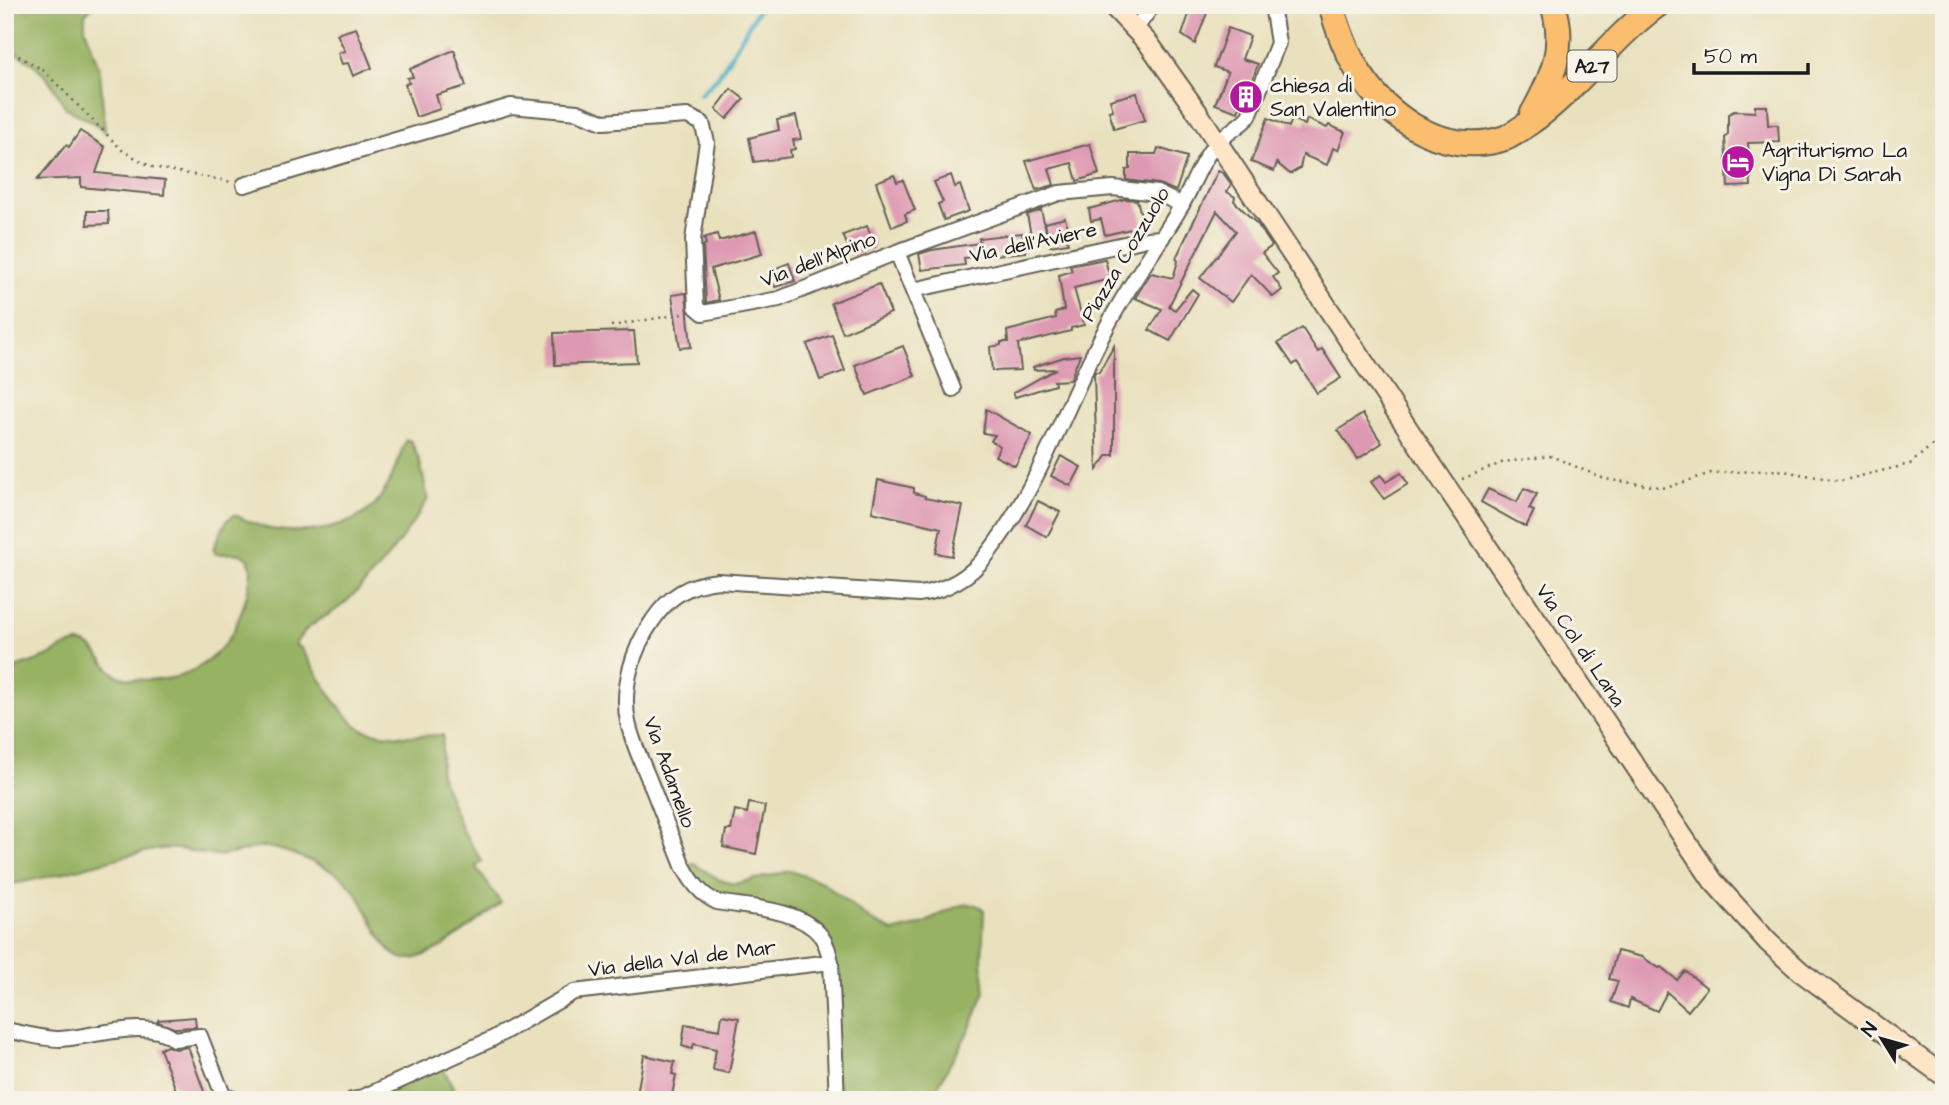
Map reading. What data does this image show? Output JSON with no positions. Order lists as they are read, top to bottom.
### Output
{
  "streets": {
    "highway": ["A27"],
    "main road": ["Via Col di Lana"],
    "street": [
      "Via dell'Aviere",
      "Piazza Cozzuolo",
      "Via dell'Alpino",
      "Via Adamello",
      "Via della Val de Mar"
    ]
  },
  "crossings": [
    ["Via dell'Aviere", "Piazza Cozzuolo"],
    ["Piazza Cozzuolo", "Via dell'Alpino"],
    ["Piazza Cozzuolo", "Via Col di Lana"],
    ["Piazza Cozzuolo", "Via Adamello"],
    ["Via Adamello", "Via della Val de Mar"]
  ],
  "places": {
    "building": ["chiesa di San Valentino"],
    "hotel": ["Agriturismo La Vigna Di Sarah"]
  },
  "scale_bar": "50 m",
  "north": "top left"
}
